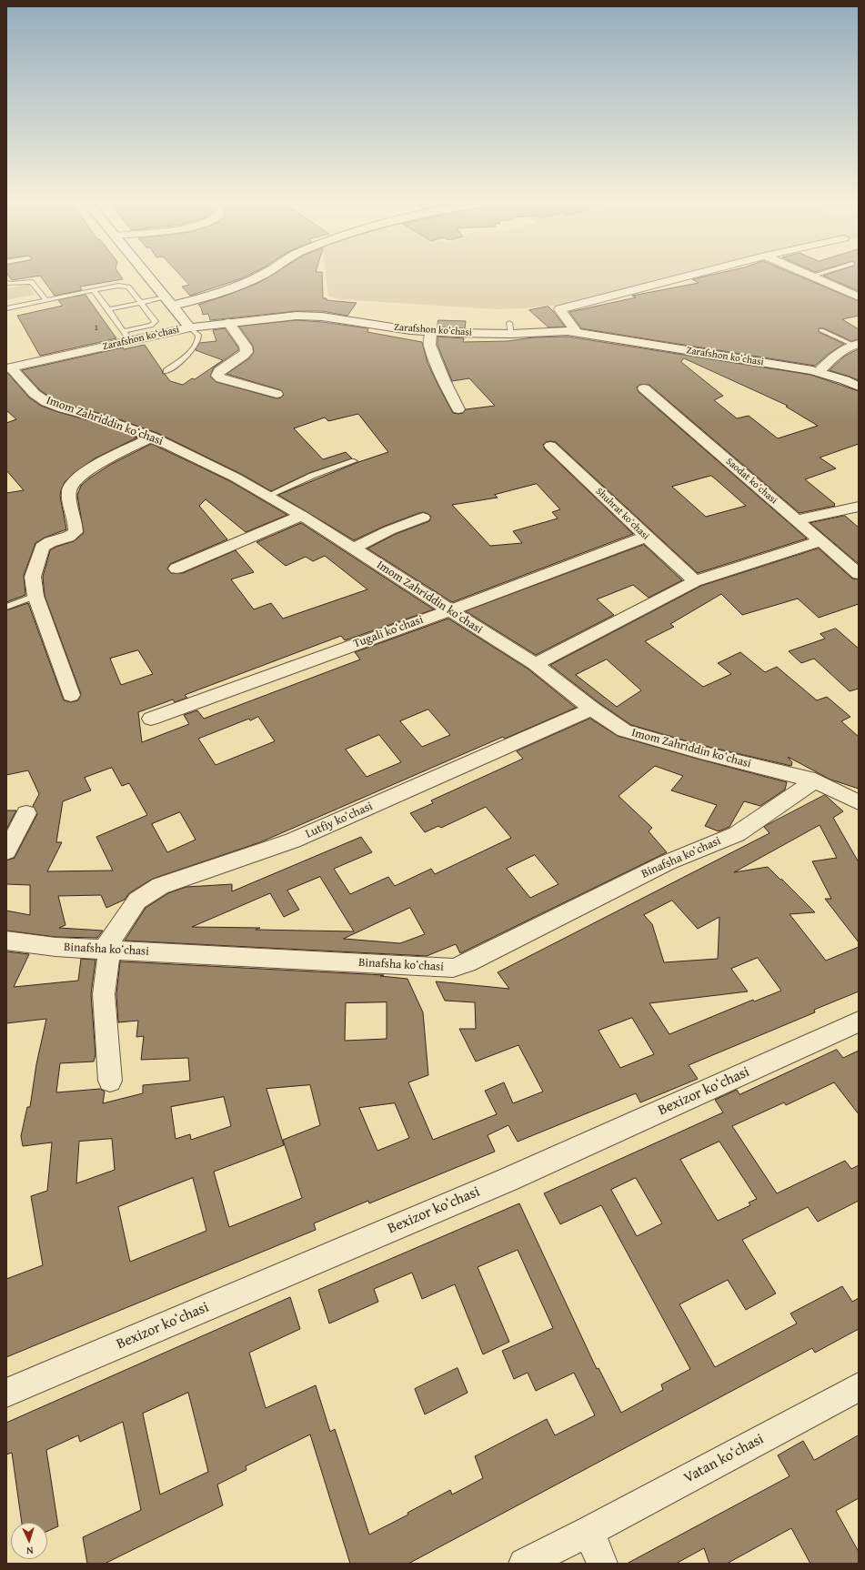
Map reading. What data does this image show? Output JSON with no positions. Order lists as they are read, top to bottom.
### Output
{
  "streets": {
    "main road": ["Zarafshon koʻchasi"],
    "street": [
      "Imom Zahriddin koʻchasi",
      "Saodat koʻchasi",
      "Shuhrat koʻchasi",
      "Tugali koʻchasi",
      "Lutfiy koʻchasi",
      "Binafsha koʻchasi",
      "Bexizor koʻchasi",
      "Vatan koʻchasi"
    ]
  },
  "crossings": [
    ["Zarafshon koʻchasi", "Imom Zahriddin koʻchasi"],
    ["Imom Zahriddin koʻchasi", "Tugali koʻchasi"],
    ["Imom Zahriddin koʻchasi", "Lutfiy koʻchasi"],
    ["Imom Zahriddin koʻchasi", "Binafsha koʻchasi"],
    ["Shuhrat koʻchasi", "Tugali koʻchasi"],
    ["Lutfiy koʻchasi", "Binafsha koʻchasi"]
  ],
  "house_numbers": ["1"],
  "north": "bottom"
}
